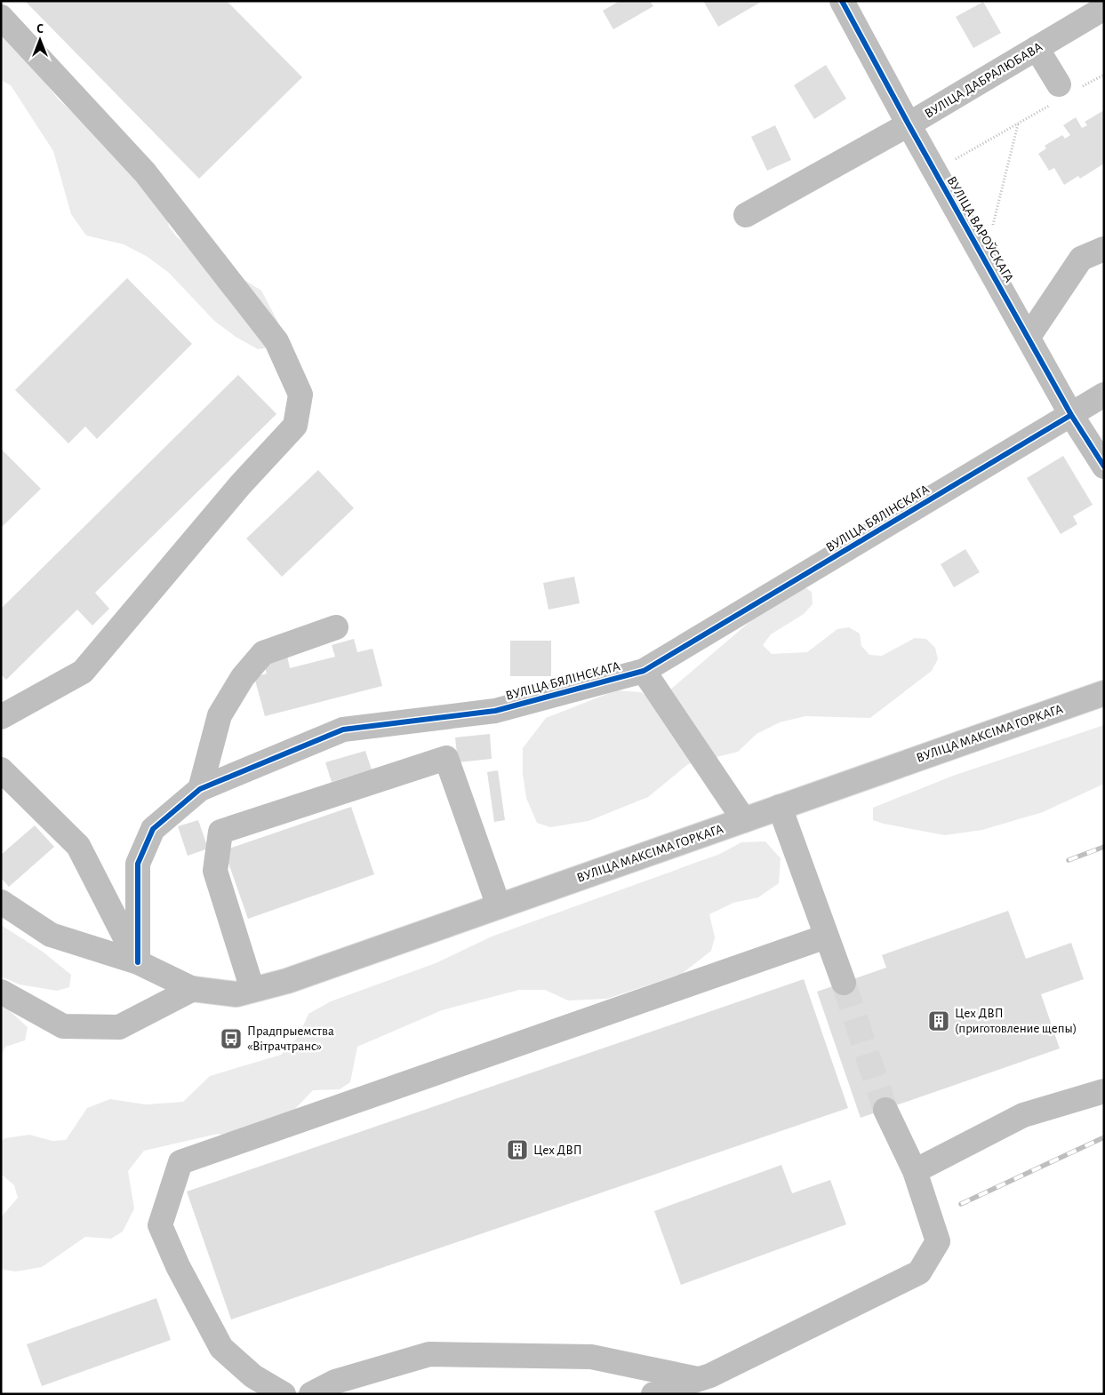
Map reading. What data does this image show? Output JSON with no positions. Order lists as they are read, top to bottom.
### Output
{
  "streets": {
    "street": [
      "ВУЛІЦА ДАБРАЛЮБАВА",
      "ВУЛІЦА ВАРОЎСКАГА",
      "ВУЛІЦА БЯЛІНСКАГА",
      "ВУЛІЦА МАКСІМА ГОРКАГА"
    ]
  },
  "crossings": [
    ["ВУЛІЦА ДАБРАЛЮБАВА", "ВУЛІЦА ВАРОЎСКАГА"],
    ["ВУЛІЦА ВАРОЎСКАГА", "ВУЛІЦА БЯЛІНСКАГА"],
    ["ВУЛІЦА БЯЛІНСКАГА", "ВУЛІЦА МАКСІМА ГОРКАГА"]
  ],
  "places": {
    "building": ["Цех ДВП (приготовление щепы)", "Цех ДВП"],
    "bus stop": ["Прадпрыемства «Вітрачтранс»"]
  },
  "north": "top"
}
